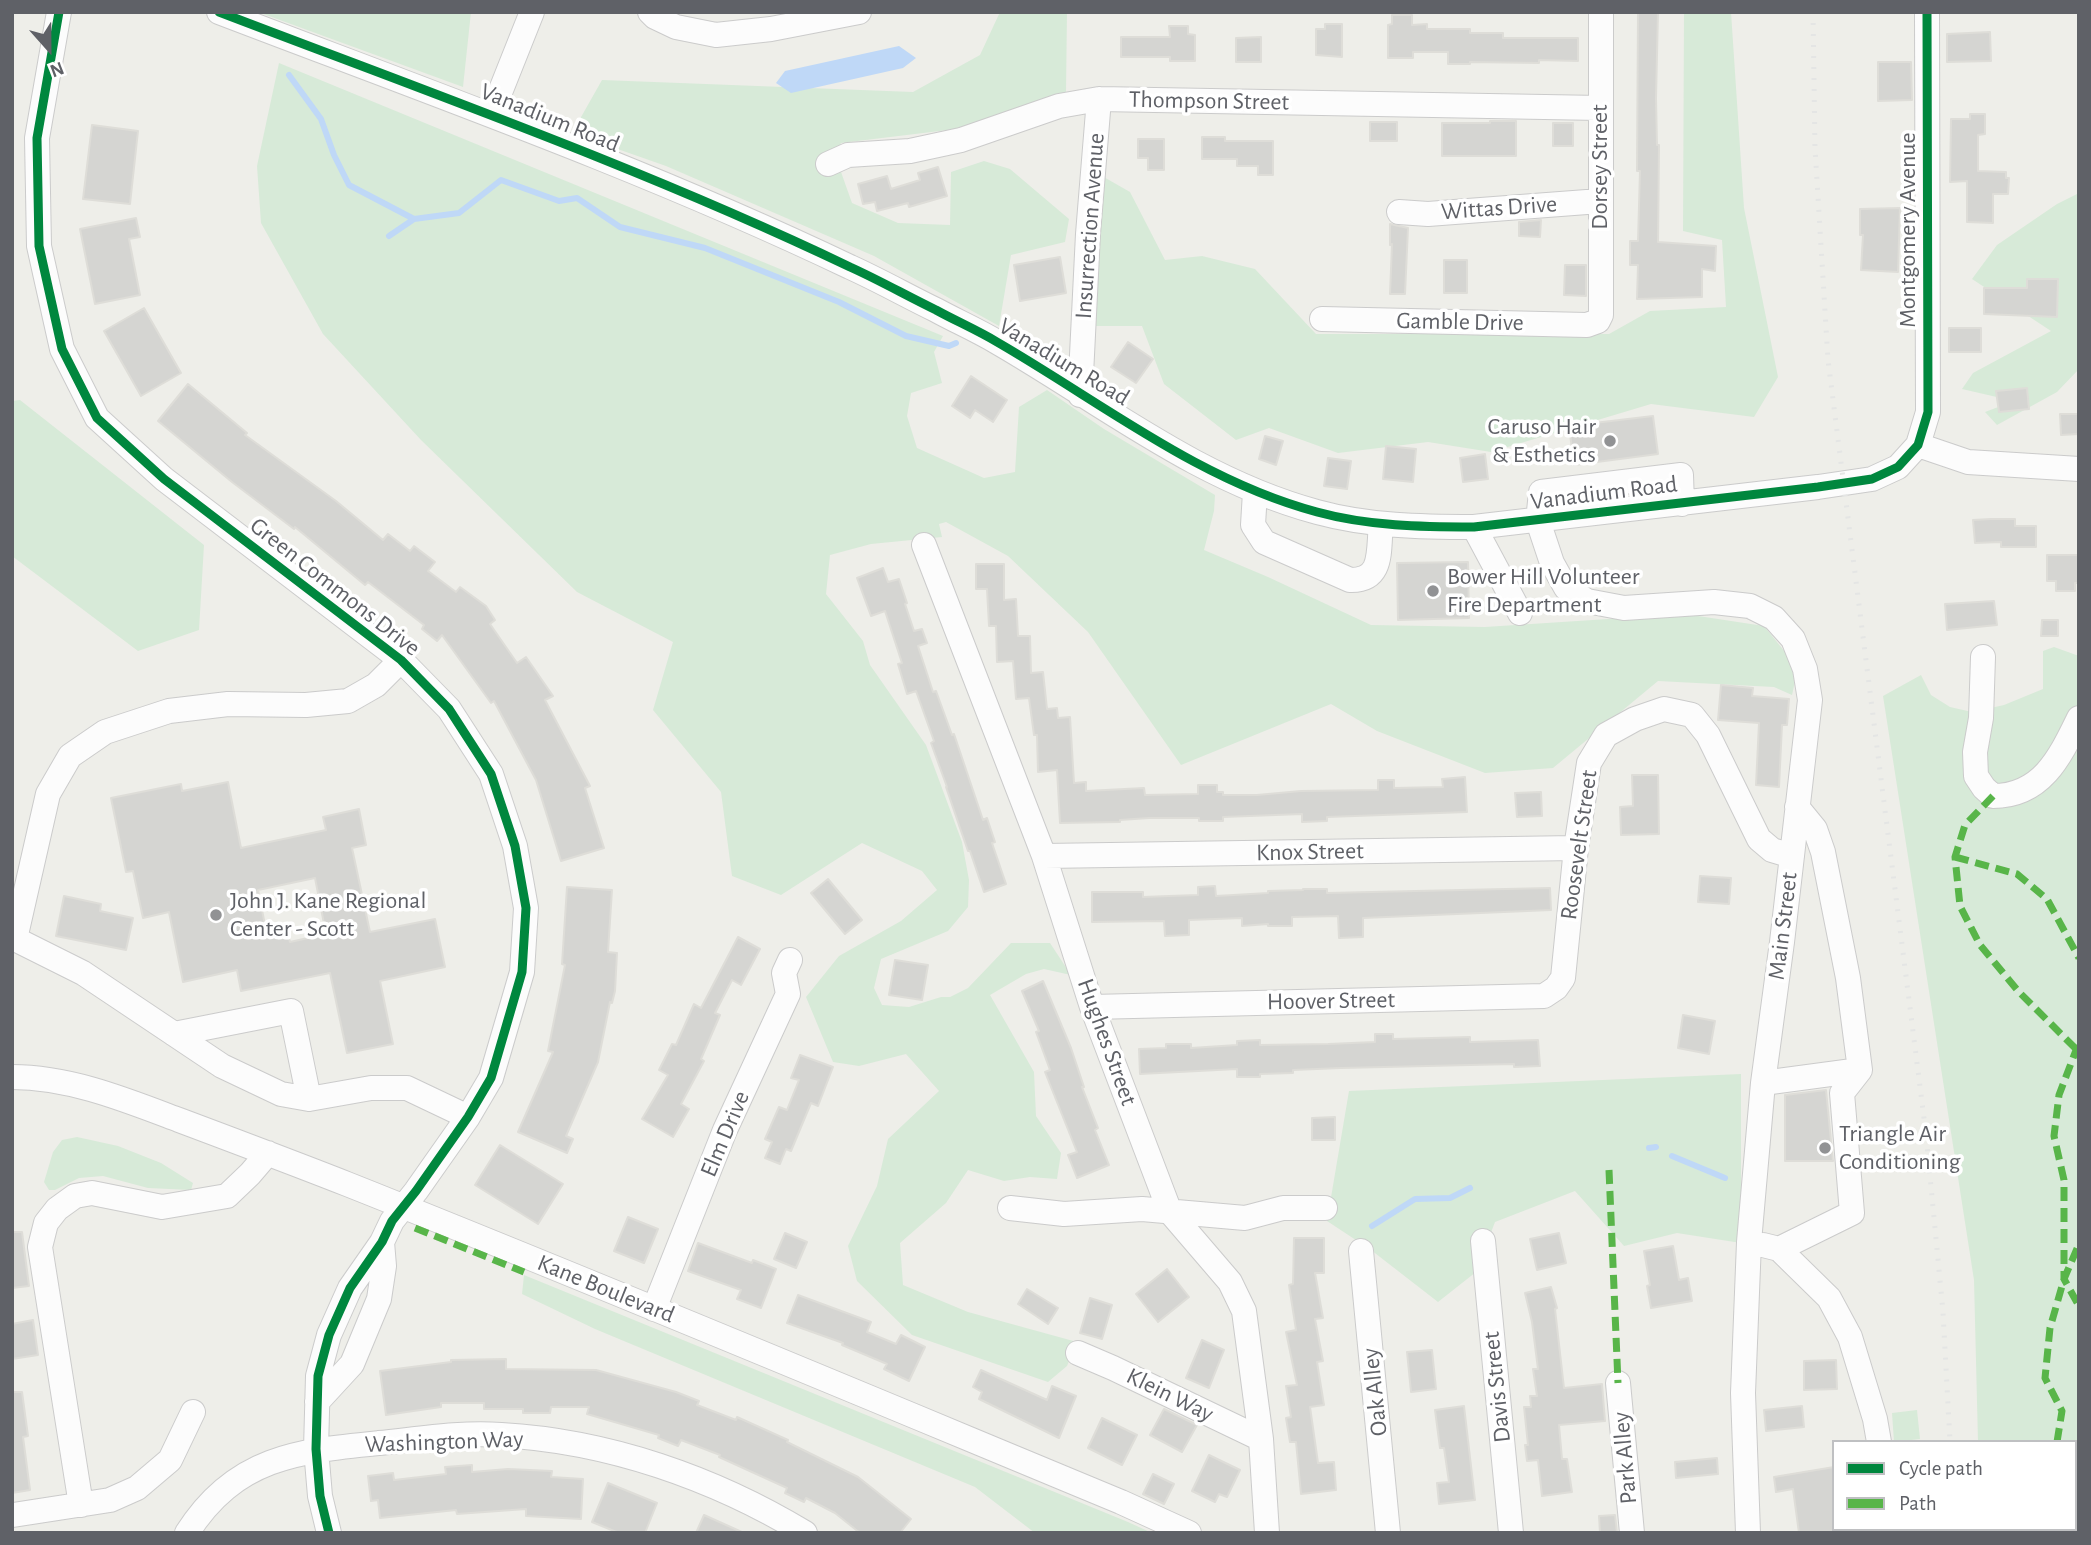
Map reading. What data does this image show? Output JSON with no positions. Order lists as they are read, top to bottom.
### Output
{
  "streets": {
    "street": [
      "Thompson Street",
      "Vanadium Road",
      "Dorsey Street",
      "Wittas Drive",
      "Insurrection Avenue",
      "Montgomery Avenue",
      "Gamble Drive",
      "Green Commons Drive",
      "Roosevelt Street",
      "Knox Street",
      "Main Street",
      "Hoover Street",
      "Hughes Street",
      "Elm Drive",
      "Kane Boulevard",
      "Davis Street",
      "Oak Alley",
      "Klein Way",
      "Washington Way",
      "Park Alley"
    ]
  },
  "crossings": [
    ["Thompson Street", "Dorsey Street"],
    ["Thompson Street", "Insurrection Avenue"],
    ["Vanadium Road", "Insurrection Avenue"],
    ["Vanadium Road", "Montgomery Avenue"],
    ["Vanadium Road", "Main Street"],
    ["Dorsey Street", "Wittas Drive"],
    ["Dorsey Street", "Gamble Drive"],
    ["Green Commons Drive", "Kane Boulevard"],
    ["Green Commons Drive", "Washington Way"],
    ["Roosevelt Street", "Knox Street"],
    ["Roosevelt Street", "Main Street"],
    ["Roosevelt Street", "Hoover Street"],
    ["Knox Street", "Hughes Street"],
    ["Hoover Street", "Hughes Street"],
    ["Hughes Street", "Klein Way"],
    ["Elm Drive", "Kane Boulevard"]
  ],
  "places": [
    "Caruso Hair & Esthetics",
    "Bower Hill Volunteer Fire Department",
    "John J. Kane Regional Center - Scott",
    "Triangle Air Conditioning"
  ],
  "legend": ["Cycle path", "Path"],
  "north": "bottom"
}
